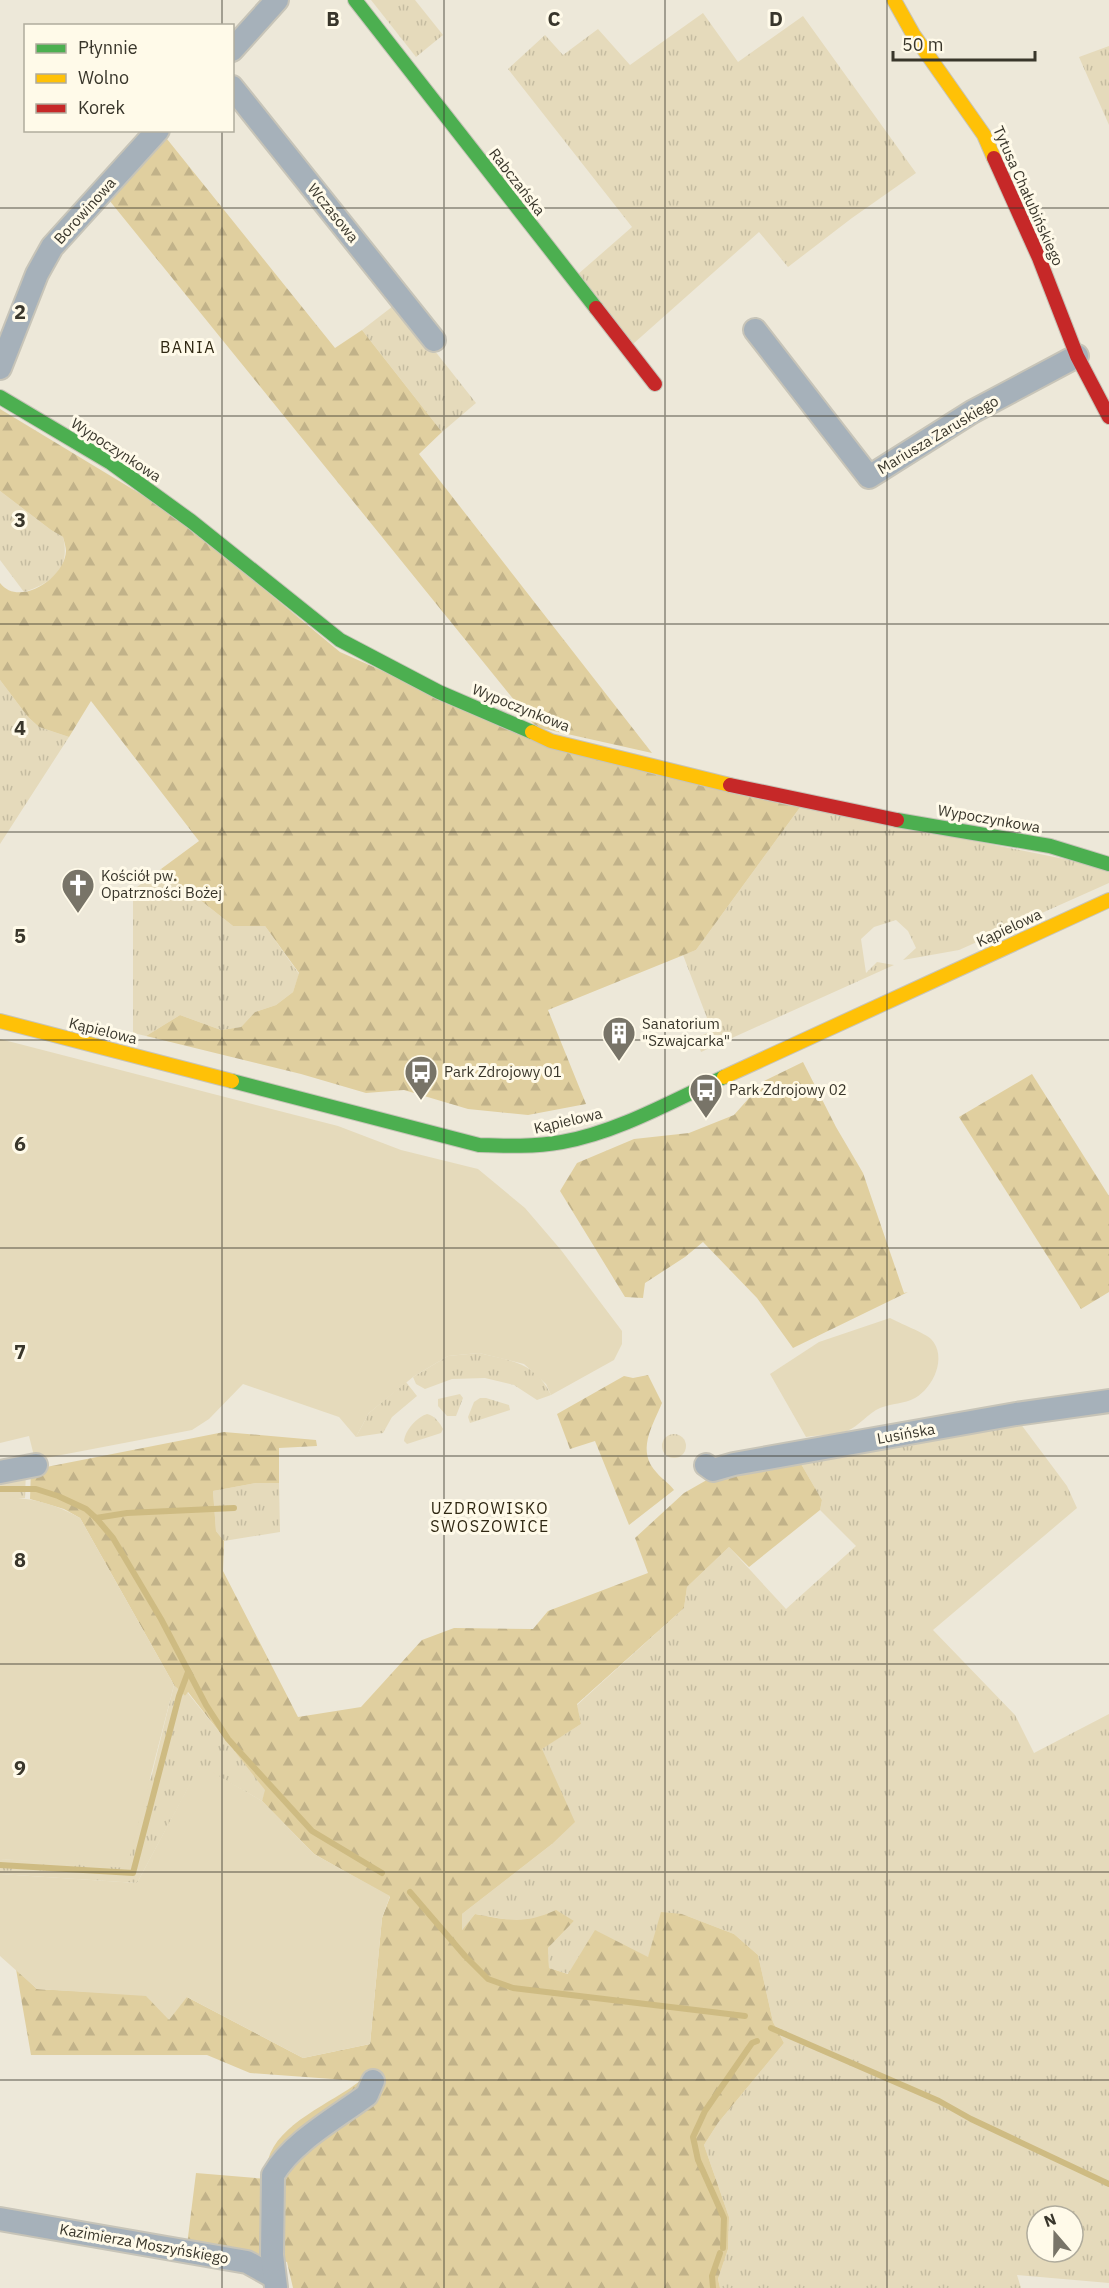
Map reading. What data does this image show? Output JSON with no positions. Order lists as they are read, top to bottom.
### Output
{
  "streets": {
    "street": [
      "Rabczańska",
      "Tytusa Chałubińskiego",
      "Borowinowa",
      "Wczasowa",
      "Mariusza Zaruskiego",
      "Wypoczynkowa",
      "Kąpielowa",
      "Lusińska",
      "Kazimierza Moszyńskiego"
    ]
  },
  "crossings": [
    ["Tytusa Chałubińskiego", "Mariusza Zaruskiego"]
  ],
  "districts": ["BANIA", "UZDROWISKO SWOSZOWICE"],
  "places": {
    "church": ["Kościół pw. Opatrzności Bożej"],
    "building": ["Sanatorium \"Szwajcarka\""],
    "bus stop": ["Park Zdrojowy 01", "Park Zdrojowy 02"]
  },
  "legend": ["Płynnie", "Wolno", "Korek"],
  "scale_bar": "50 m",
  "north": "top",
  "grid": {
    "columns": ["B", "C", "D"],
    "rows": [
      "2",
      "3",
      "4",
      "5",
      "6",
      "7",
      "8",
      "9"
    ]
  }
}
